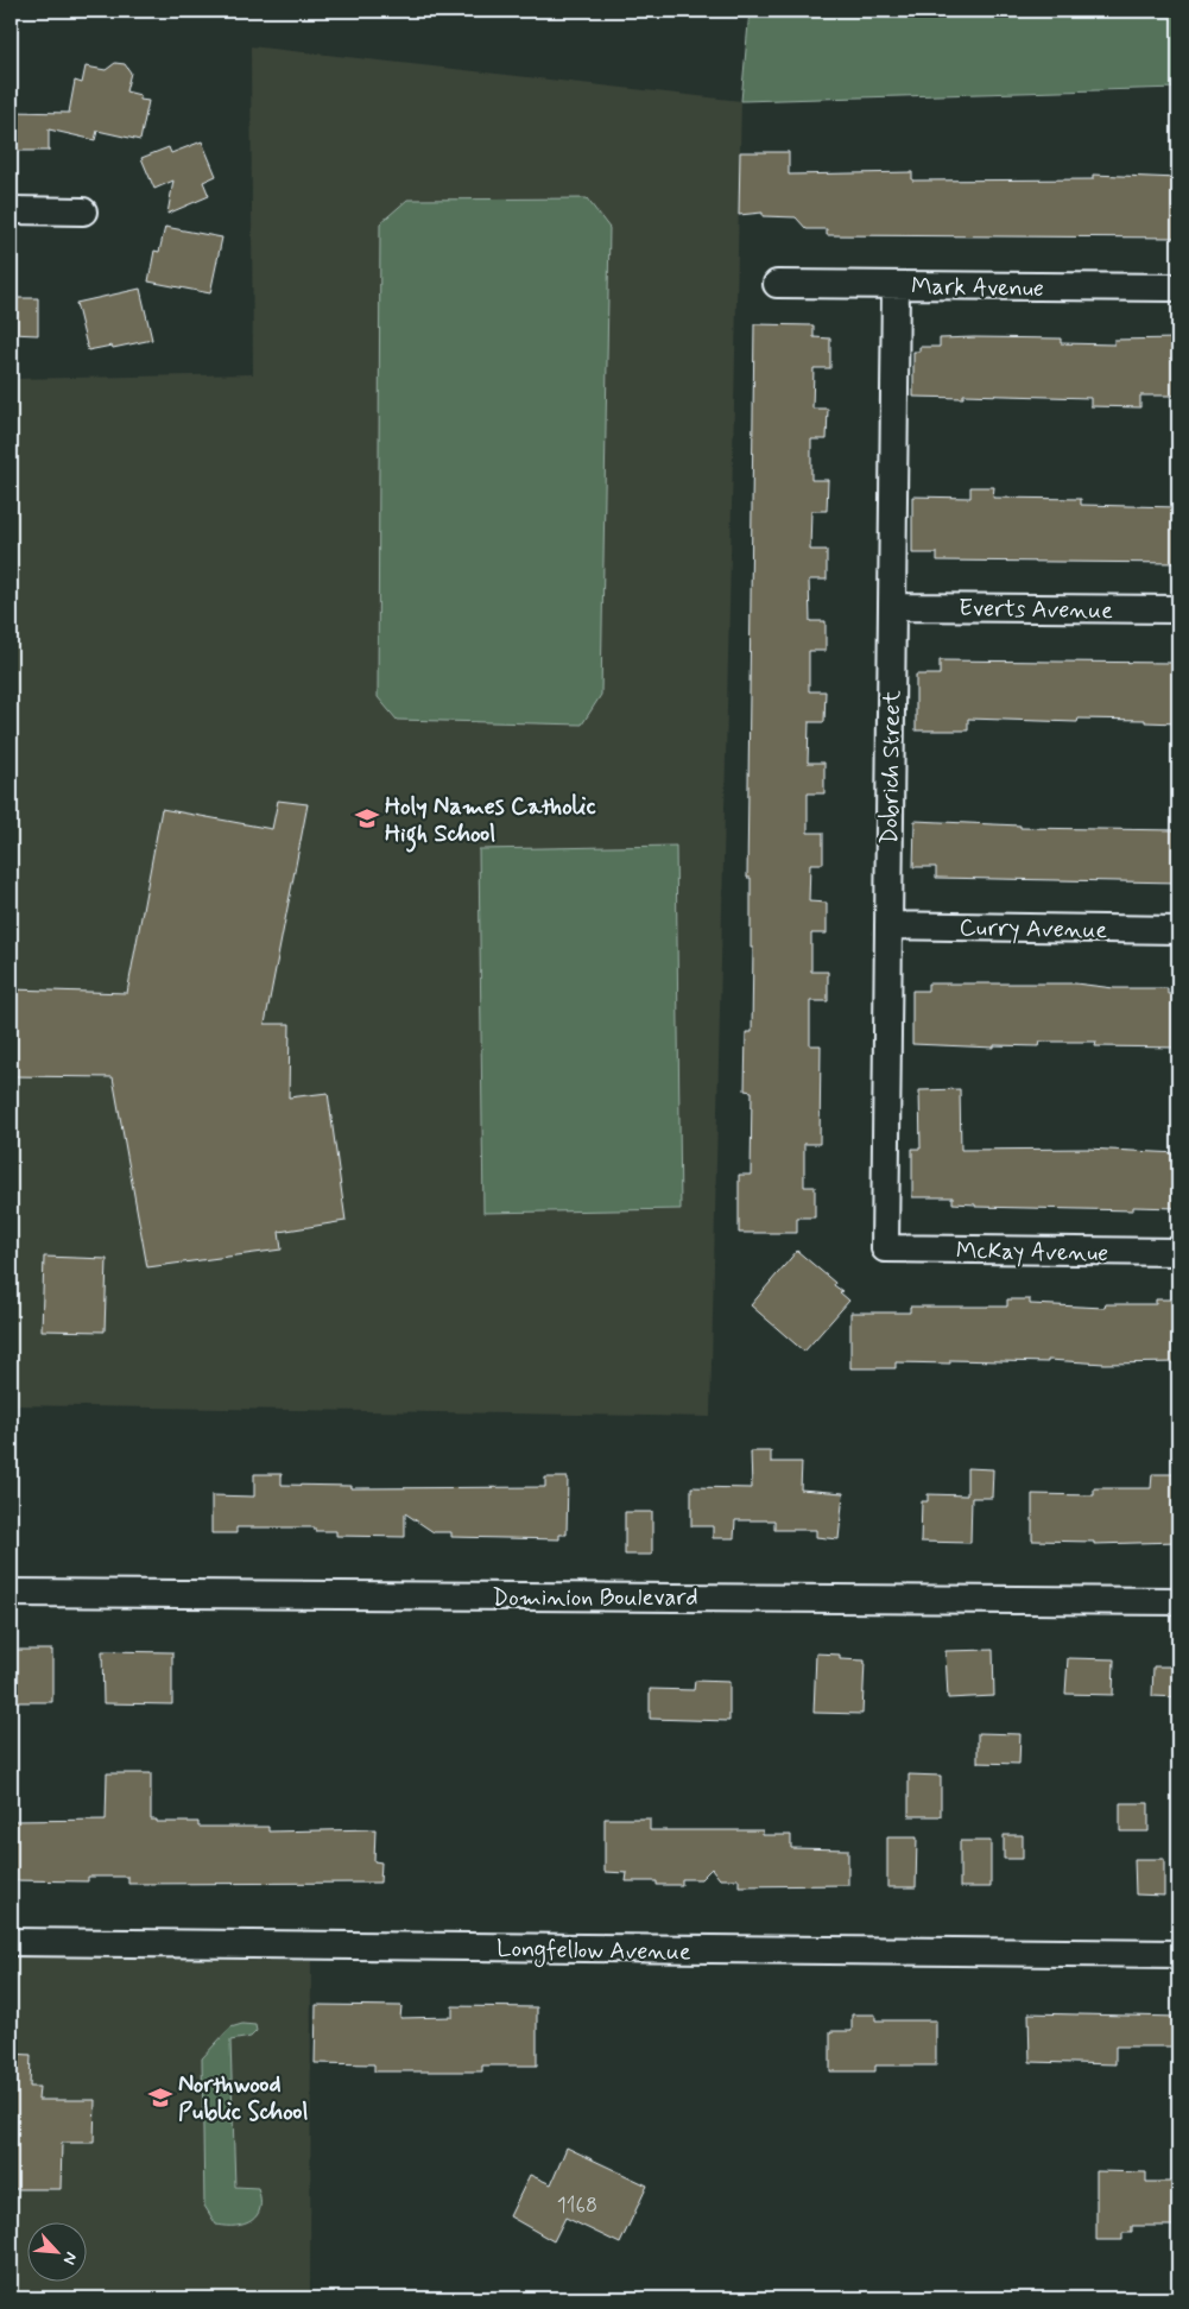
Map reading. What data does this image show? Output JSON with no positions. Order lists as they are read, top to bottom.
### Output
{
  "streets": {
    "street": [
      "Mark Avenue",
      "Everts Avenue",
      "Dobrich Street",
      "Curry Avenue",
      "McKay Avenue",
      "Dominion Boulevard",
      "Longfellow Avenue"
    ]
  },
  "crossings": [
    ["Mark Avenue", "Dobrich Street"],
    ["Everts Avenue", "Dobrich Street"],
    ["Dobrich Street", "Curry Avenue"],
    ["Dobrich Street", "McKay Avenue"]
  ],
  "places": {
    "school or university": ["Holy Names Catholic High School", "Northwood Public School"]
  },
  "house_numbers": ["1168"],
  "north": "bottom right"
}
